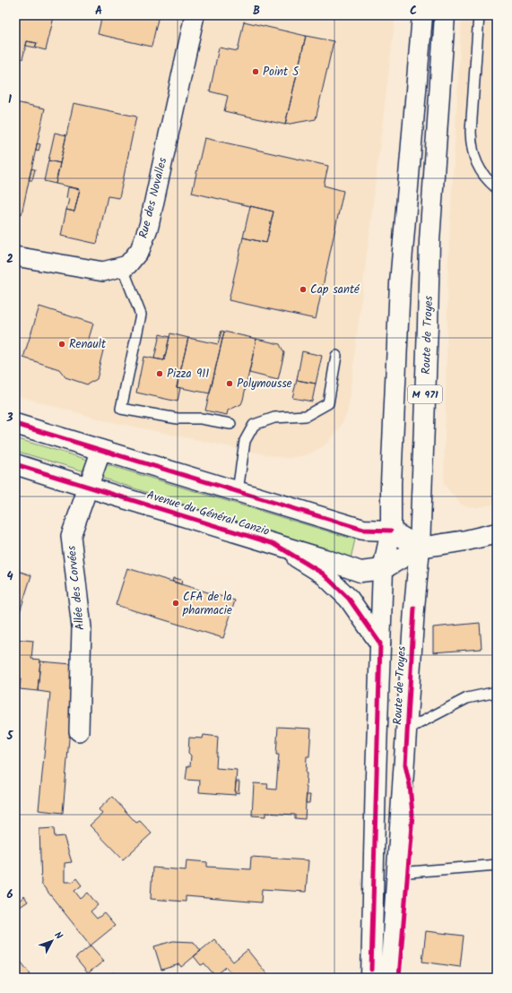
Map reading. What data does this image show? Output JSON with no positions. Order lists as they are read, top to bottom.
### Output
{
  "streets": {
    "main road": ["Route de Troyes", "M 971", "Avenue du Général Canzio"],
    "street": ["Rue des Novalles", "Allée des Corvées"]
  },
  "crossings": [
    ["Route de Troyes", "Avenue du Général Canzio"],
    ["M 971", "Avenue du Général Canzio"],
    ["Avenue du Général Canzio", "Allée des Corvées"]
  ],
  "places": [
    "Point S",
    "Cap santé",
    "Renault",
    "Pizza 911",
    "Polymousse",
    "CFA de la pharmacie"
  ],
  "north": "top right",
  "grid": {
    "columns": ["A", "B", "C"],
    "rows": [
      "1",
      "2",
      "3",
      "4",
      "5",
      "6"
    ]
  }
}
